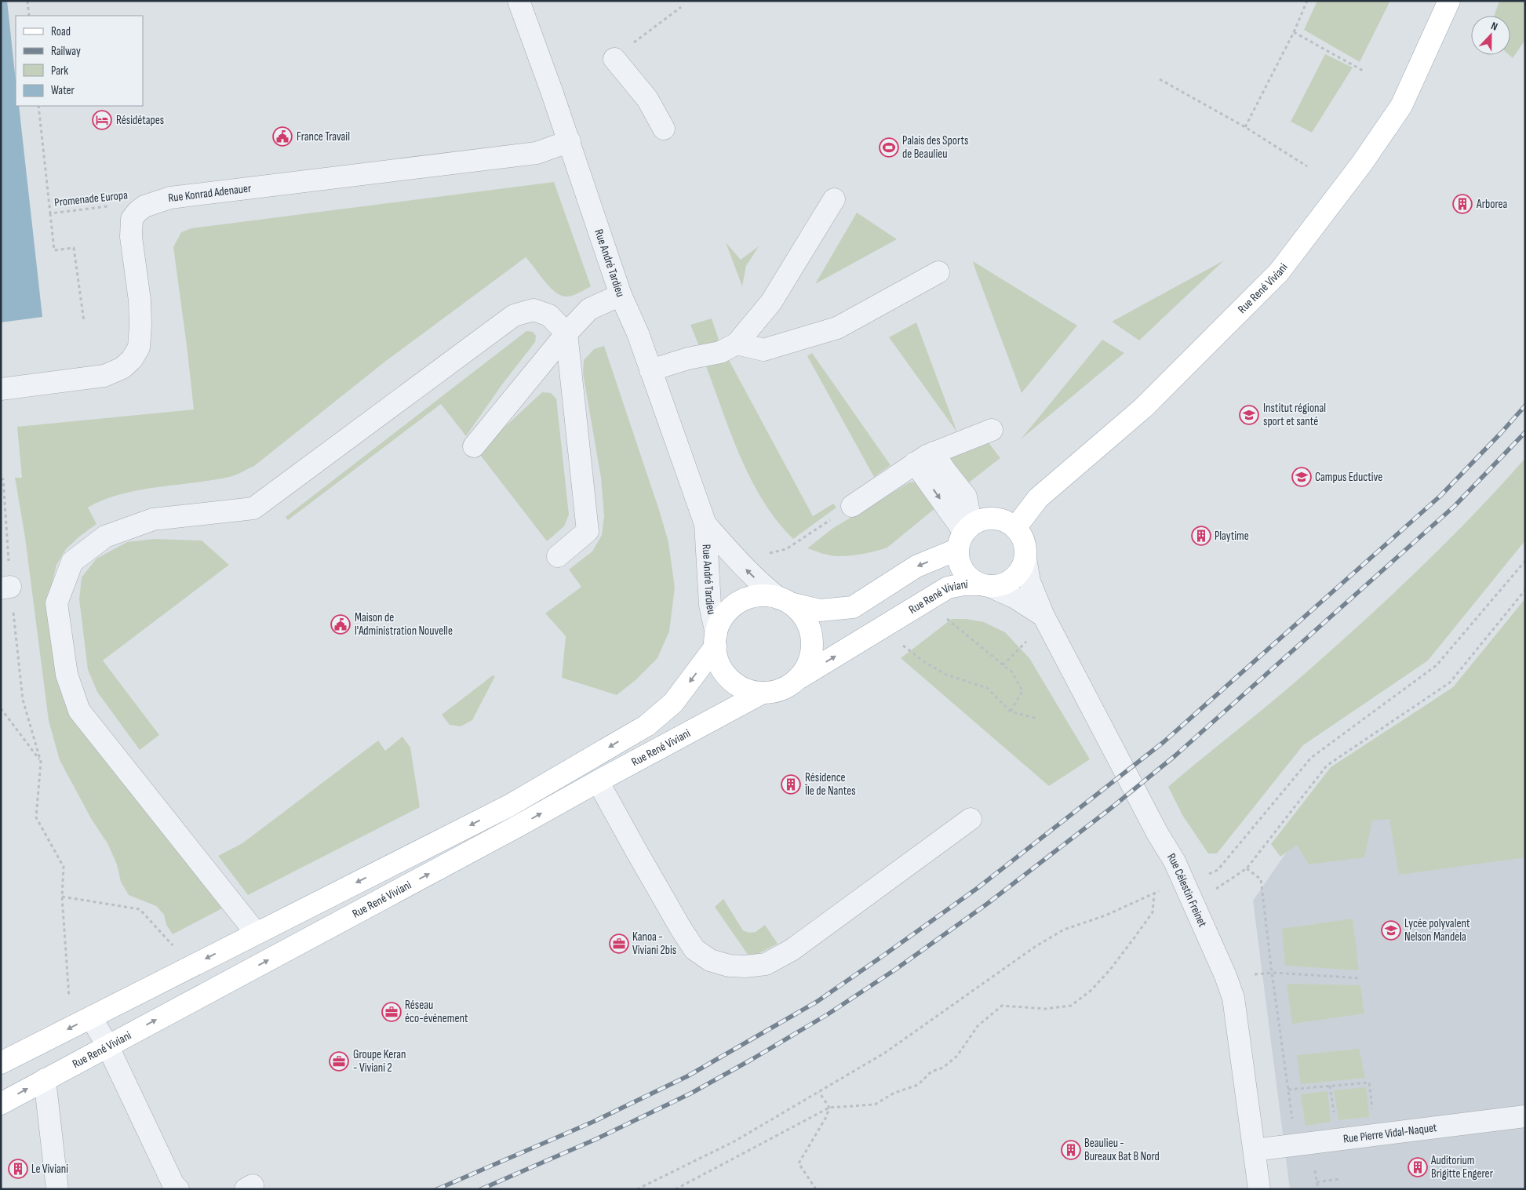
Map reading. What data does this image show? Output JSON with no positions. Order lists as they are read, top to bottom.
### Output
{
  "streets": {
    "main road": ["Rue René Viviani"],
    "street": [
      "Rue Konrad Adenauer",
      "Rue André Tardieu",
      "Rue Célestin Freinet",
      "Rue Pierre Vidal-Naquet"
    ],
    "path": ["Promenade Europa"]
  },
  "crossings": [
    ["Rue Konrad Adenauer", "Rue André Tardieu"],
    ["Rue André Tardieu", "Rue René Viviani"],
    ["Rue René Viviani", "Rue Célestin Freinet"],
    ["Rue Célestin Freinet", "Rue Pierre Vidal-Naquet"]
  ],
  "places": {
    "hotel": ["Résidétapes"],
    "public building": ["France Travail", "Maison de l'Administration Nouvelle"],
    "sports": ["Palais des Sports de Beaulieu"],
    "building": [
      "Arborea",
      "Playtime",
      "Résidence Île de Nantes",
      "Beaulieu - Bureaux Bat B Nord",
      "Auditorium Brigitte Engerer",
      "Le Viviani"
    ],
    "school or university": ["Institut régional sport et santé", "Campus Eductive", "Lycée polyvalent Nelson Mandela"],
    "office": ["Kanoa - Viviani 2bis", "Réseau éco-événement", "Groupe Keran - Viviani 2"]
  },
  "legend": [
    "Road",
    "Railway",
    "Park",
    "Water"
  ],
  "north": "top"
}
